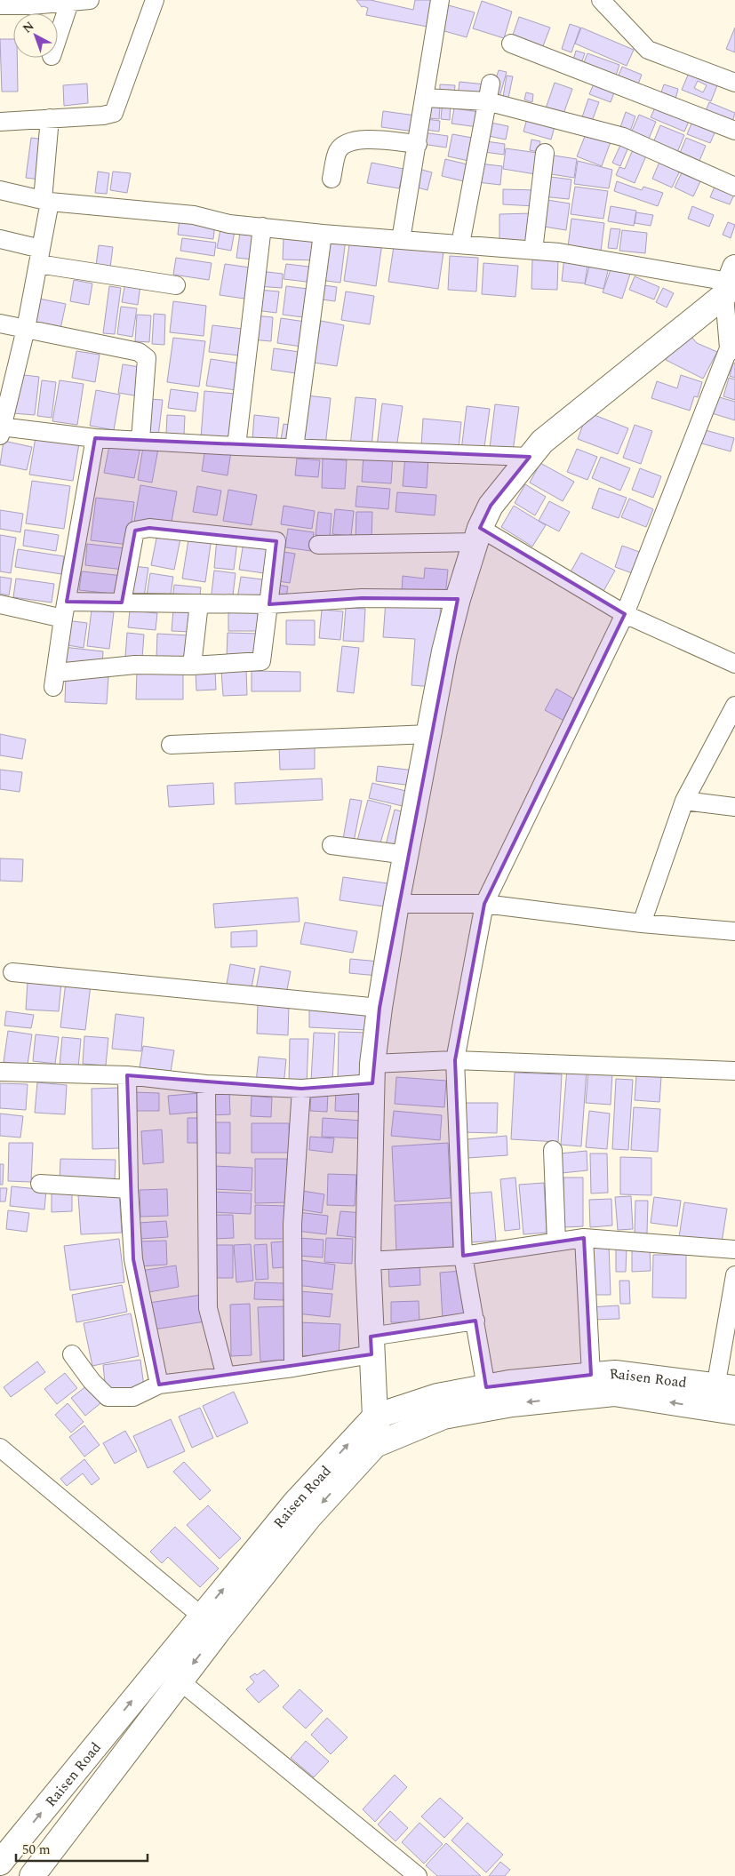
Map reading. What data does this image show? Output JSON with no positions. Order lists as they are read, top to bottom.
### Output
{
  "streets": {
    "main road": ["Raisen Road"]
  },
  "scale_bar": "50 m",
  "north": "top left"
}
